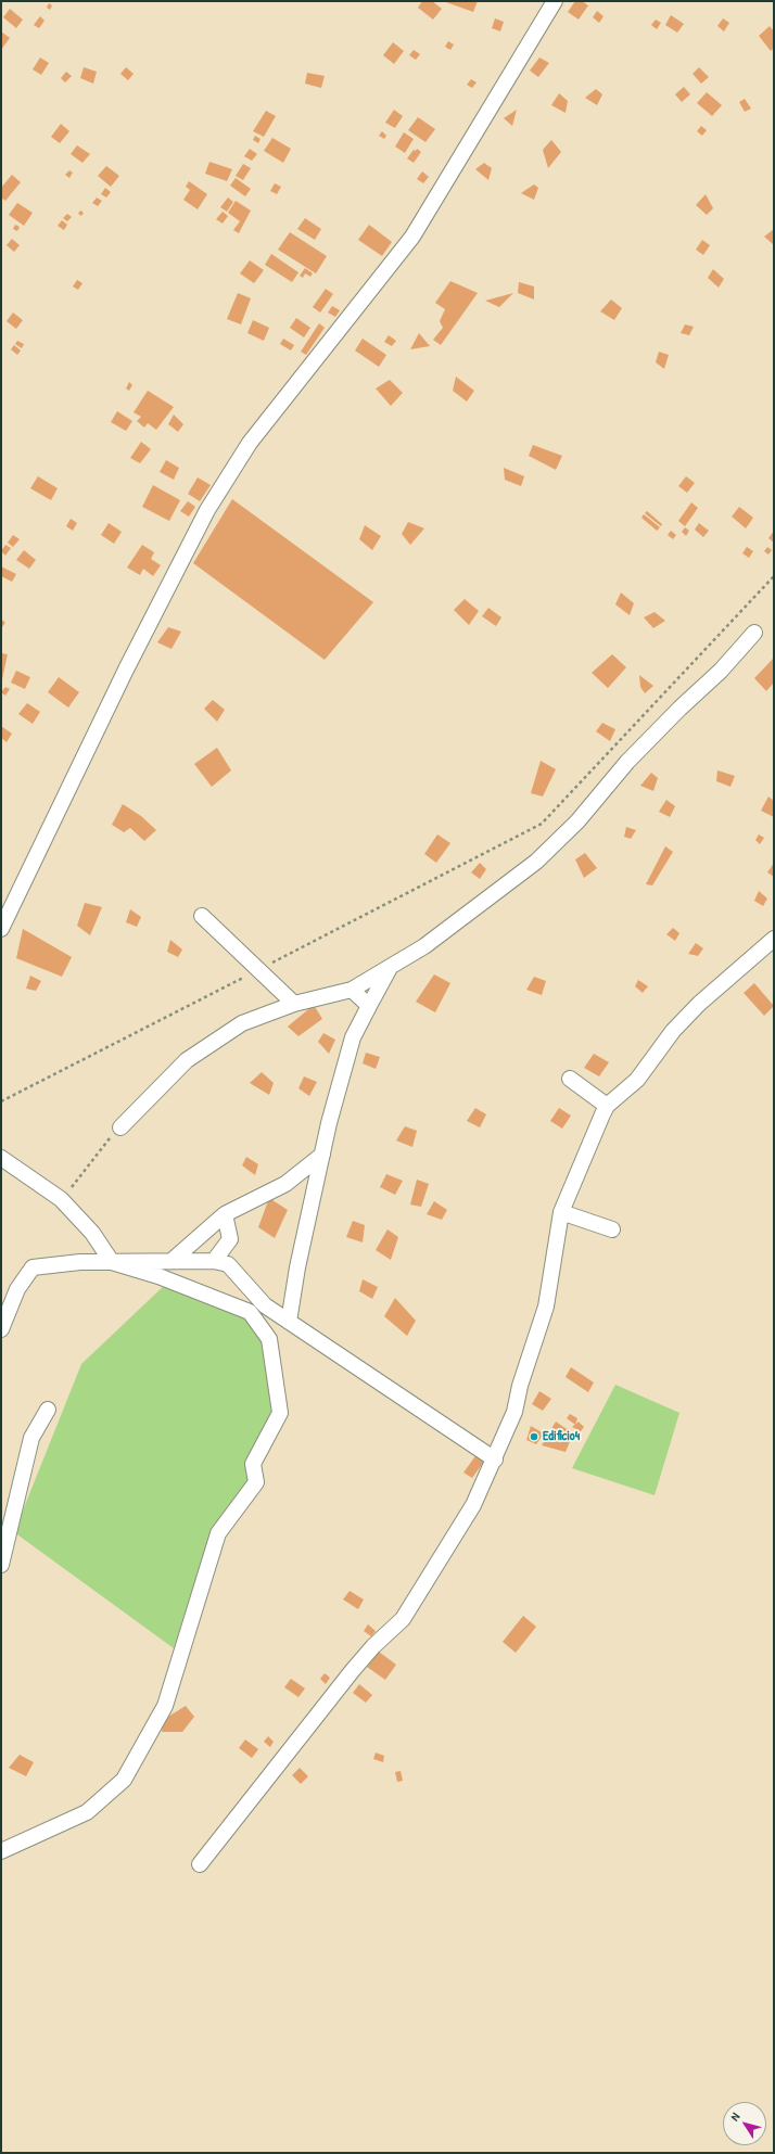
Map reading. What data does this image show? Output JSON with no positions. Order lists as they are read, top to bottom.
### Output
{
  "places": ["Edificio4"],
  "north": "top left"
}
